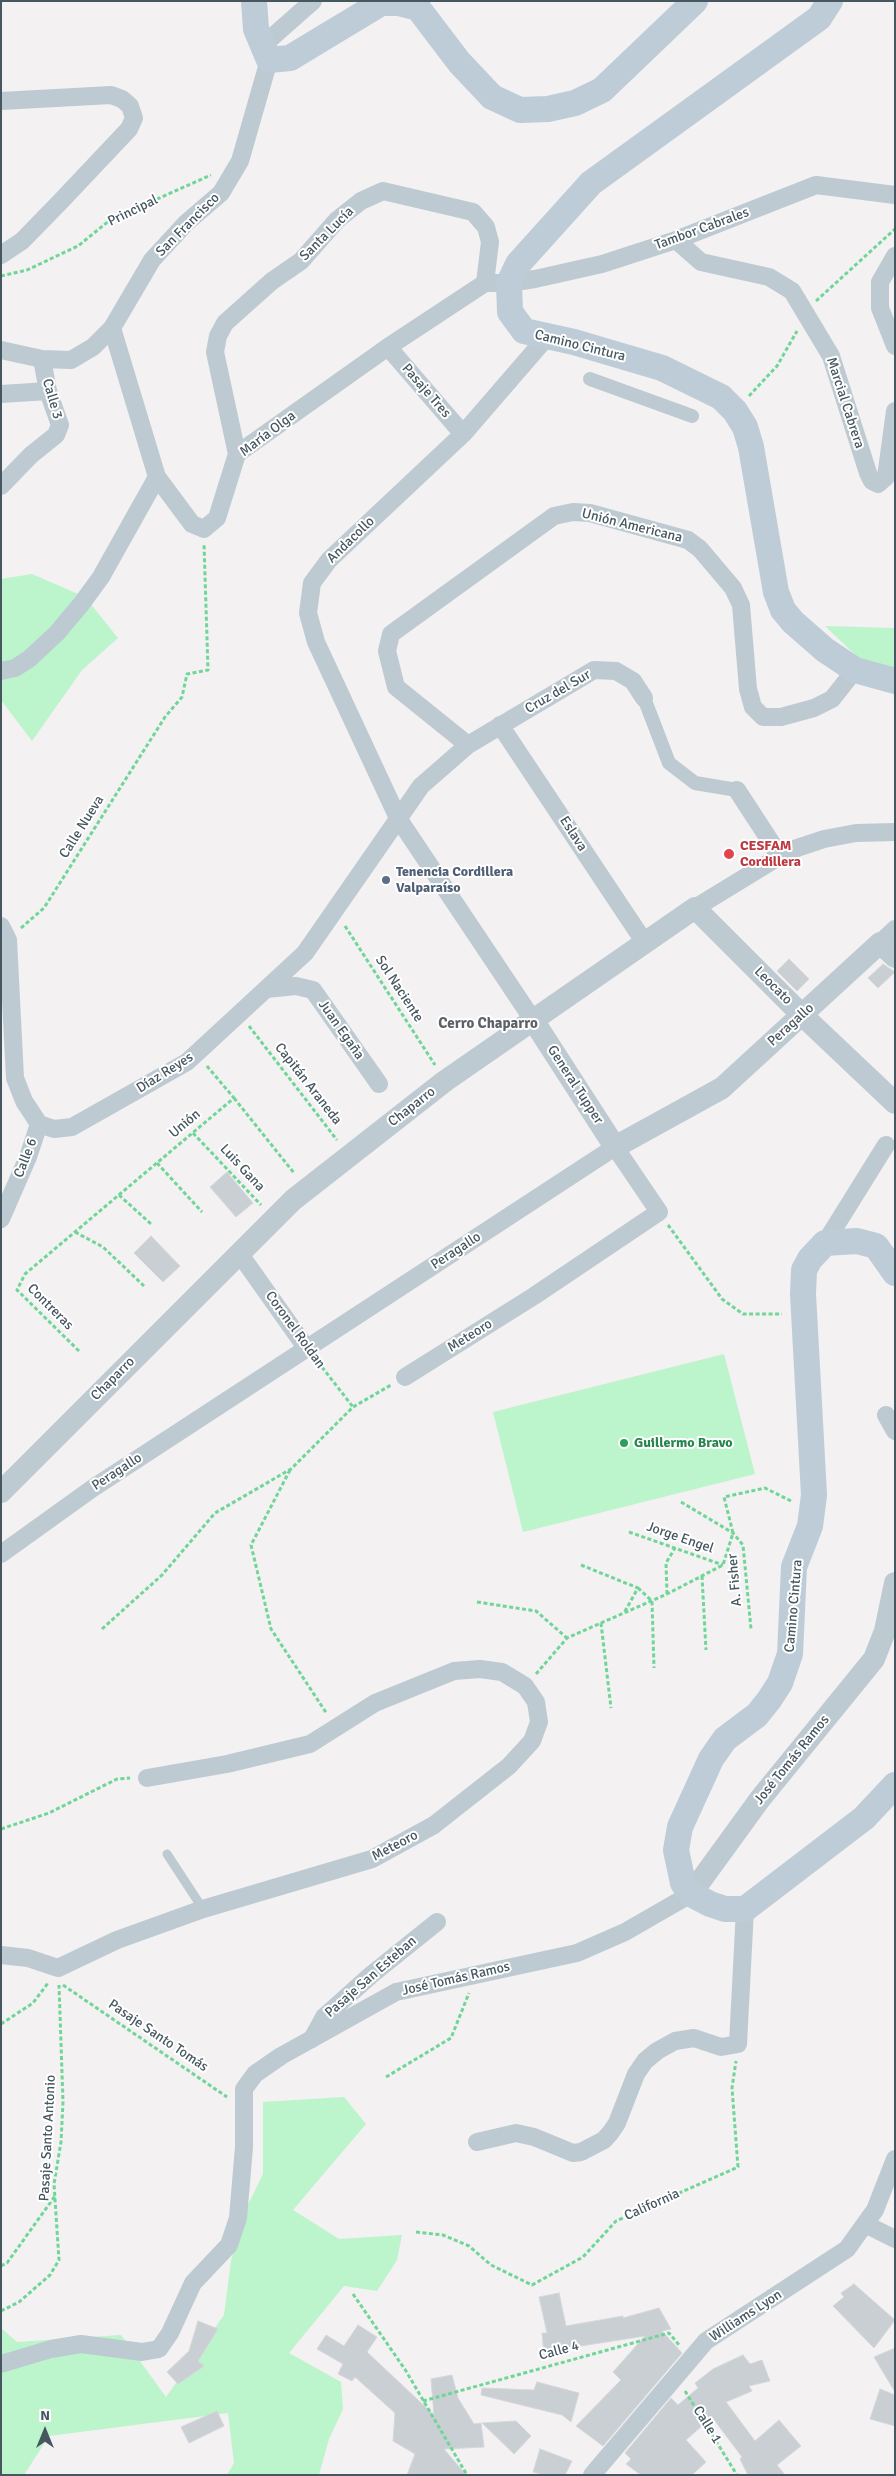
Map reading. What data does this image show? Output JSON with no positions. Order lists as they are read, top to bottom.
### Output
{
  "streets": {
    "main road": ["Camino Cintura"],
    "street": [
      "San Francisco",
      "Tambor Cabrales",
      "Santa Lucía",
      "Pasaje Tres",
      "Calle 3",
      "Marcial Cabrera",
      "María Olga",
      "Unión Americana",
      "Andacollo",
      "Cruz del Sur",
      "Eslava",
      "Leocato",
      "Peragallo",
      "Juan Egaña",
      "Díaz Reyes",
      "General Tupper",
      "Chaparro",
      "Calle 6",
      "Coronel Roldan",
      "Meteoro",
      "José Tomás Ramos",
      "Pasaje San Esteban",
      "Williams Lyon"
    ],
    "path": [
      "Principal",
      "Calle Nueva",
      "Sol Naciente",
      "Capitán Araneda",
      "Unión",
      "Luis Gana",
      "Contreras",
      "Jorge Engel",
      "A. Fisher",
      "Pasaje Santo Tomás",
      "Pasaje Santo Antonio",
      "California",
      "Calle 4",
      "Calle 1"
    ]
  },
  "crossings": [
    ["Principal", "San Francisco"],
    ["San Francisco", "Calle 3"],
    ["Tambor Cabrales", "Santa Lucía"],
    ["Tambor Cabrales", "Camino Cintura"],
    ["Tambor Cabrales", "Marcial Cabrera"],
    ["Tambor Cabrales", "María Olga"],
    ["Santa Lucía", "Camino Cintura"],
    ["Santa Lucía", "María Olga"],
    ["Camino Cintura", "María Olga"],
    ["Camino Cintura", "Unión Americana"],
    ["Camino Cintura", "Andacollo"],
    ["Camino Cintura", "José Tomás Ramos"],
    ["Pasaje Tres", "María Olga"],
    ["Pasaje Tres", "Andacollo"],
    ["María Olga", "Calle Nueva"],
    ["Unión Americana", "Cruz del Sur"],
    ["Andacollo", "Cruz del Sur"],
    ["Andacollo", "Díaz Reyes"],
    ["Andacollo", "General Tupper"],
    ["Cruz del Sur", "Eslava"],
    ["Cruz del Sur", "Díaz Reyes"],
    ["Cruz del Sur", "General Tupper"],
    ["Cruz del Sur", "Chaparro"],
    ["Eslava", "Chaparro"],
    ["Leocato", "Peragallo"],
    ["Leocato", "Chaparro"],
    ["Sol Naciente", "Díaz Reyes"],
    ["Sol Naciente", "Chaparro"],
    ["Peragallo", "General Tupper"],
    ["Peragallo", "Coronel Roldan"],
    ["Juan Egaña", "Díaz Reyes"],
    ["Díaz Reyes", "General Tupper"],
    ["Díaz Reyes", "Calle 6"],
    ["Capitán Araneda", "Chaparro"],
    ["General Tupper", "Chaparro"],
    ["General Tupper", "Meteoro"],
    ["Chaparro", "Luis Gana"],
    ["Chaparro", "Coronel Roldan"],
    ["Unión", "Luis Gana"],
    ["Unión", "Contreras"],
    ["Meteoro", "Pasaje Santo Tomás"],
    ["Meteoro", "Pasaje Santo Antonio"],
    ["José Tomás Ramos", "Pasaje San Esteban"],
    ["José Tomás Ramos", "Pasaje Santo Tomás"],
    ["Pasaje Santo Tomás", "Pasaje Santo Antonio"],
    ["Williams Lyon", "Calle 4"],
    ["Williams Lyon", "Calle 1"]
  ],
  "districts": ["Cerro Chaparro"],
  "places": ["CESFAM Cordillera", "Tenencia Cordillera Valparaíso", "Guillermo Bravo"],
  "north": "top"
}
